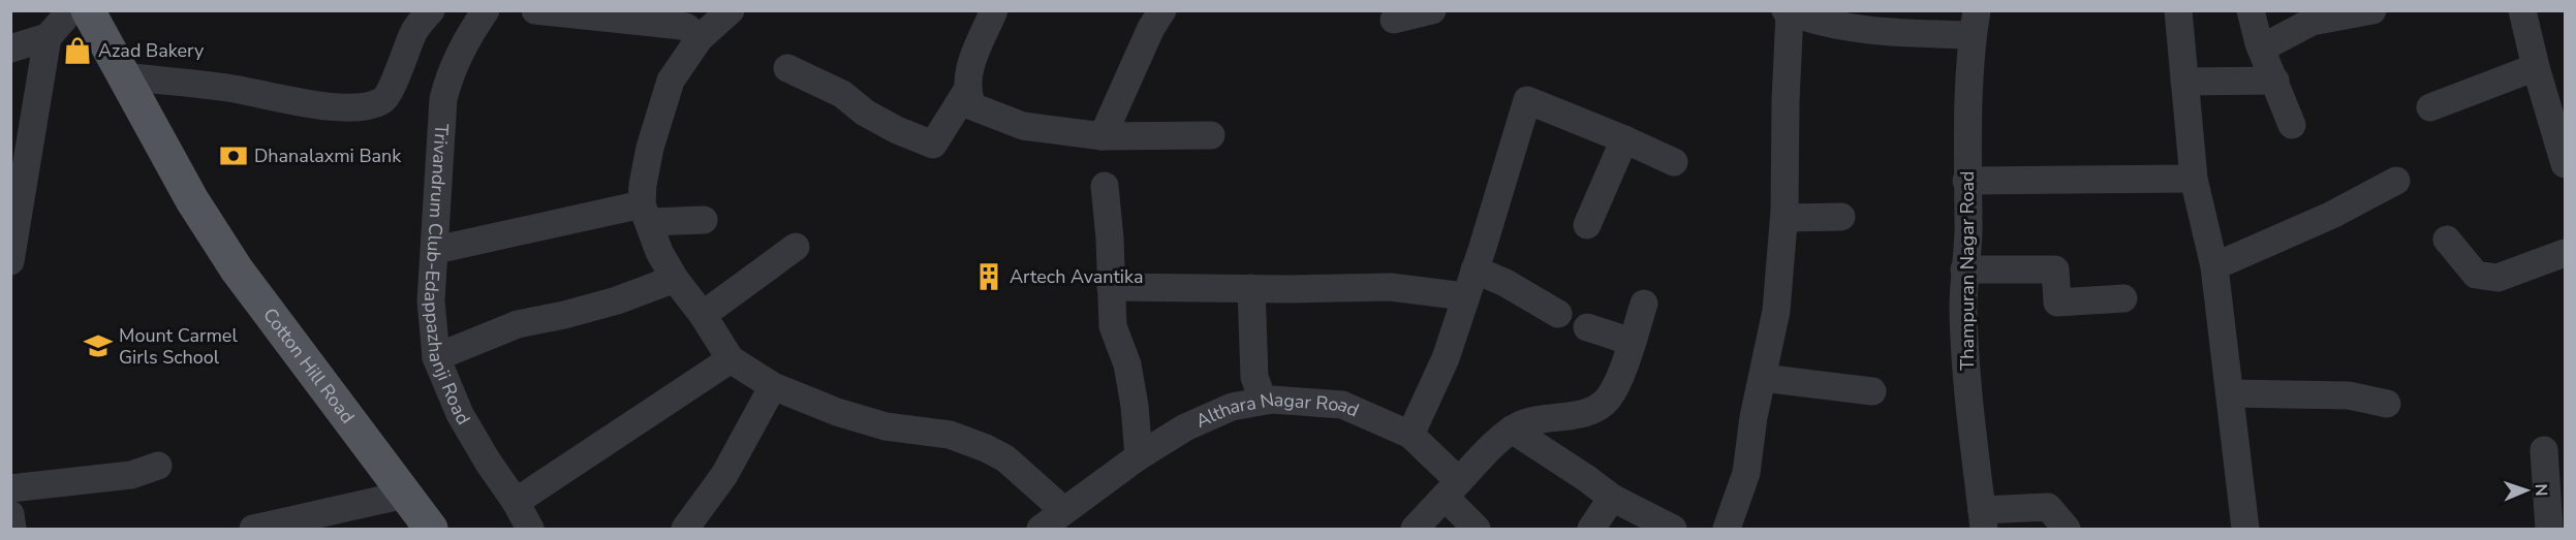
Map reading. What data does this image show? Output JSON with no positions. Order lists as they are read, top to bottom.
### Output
{
  "streets": {
    "main road": ["Cotton Hill Road"],
    "street": ["Thampuran Nagar Road", "Trivandrum Club-Edappazhanji Road", "Althara Nagar Road"]
  },
  "places": {
    "shop": ["Azad Bakery"],
    "bank": ["Dhanalaxmi Bank"],
    "building": ["Artech Avantika"],
    "school or university": ["Mount Carmel Girls School"]
  },
  "north": "right"
}
